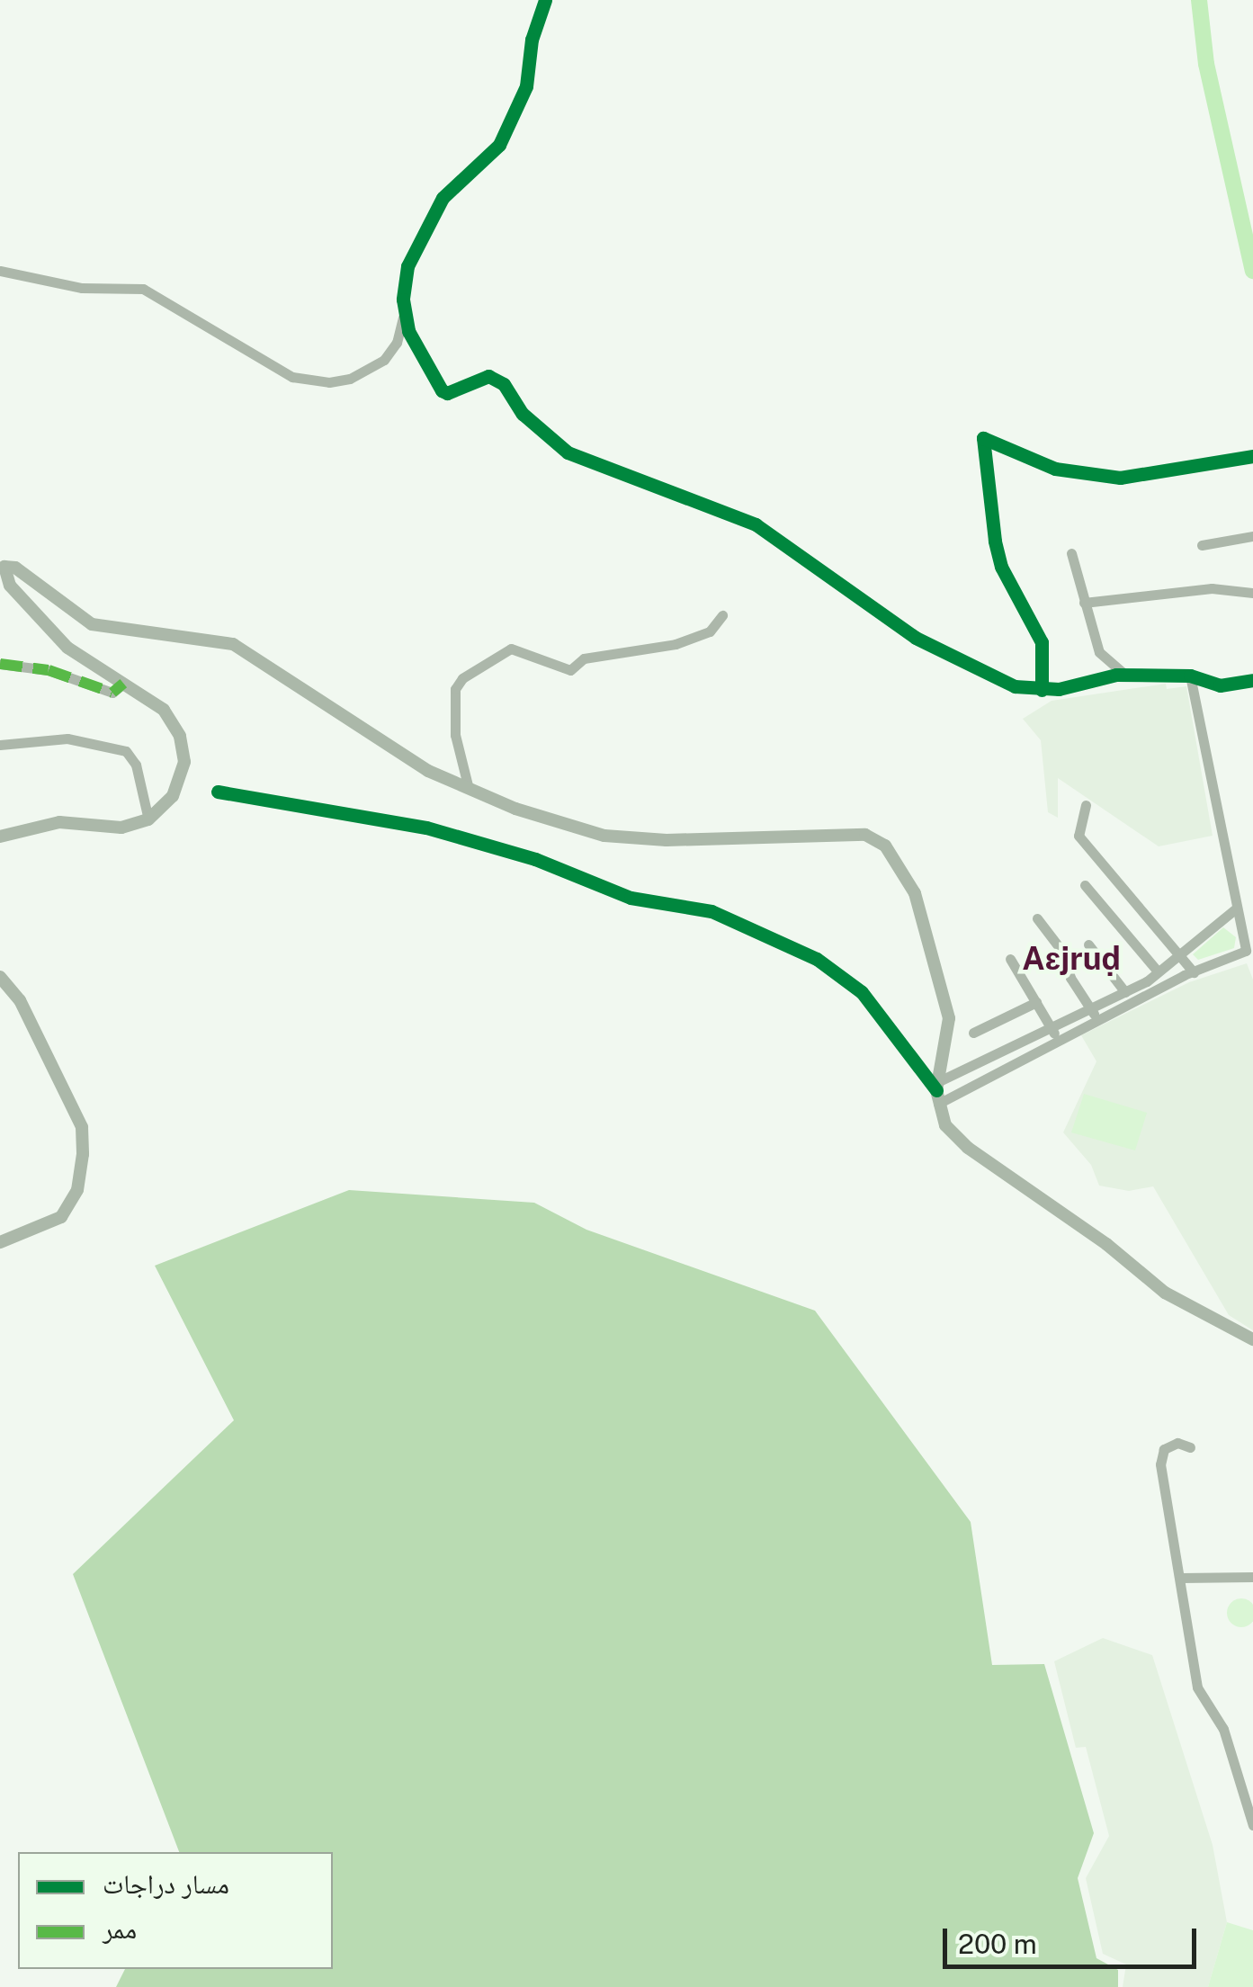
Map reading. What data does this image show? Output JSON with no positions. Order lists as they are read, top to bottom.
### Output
{
  "districts": ["Aɛjruḍ"],
  "legend": ["مسار دراجات", "ممر"],
  "scale_bar": "200 m"
}
